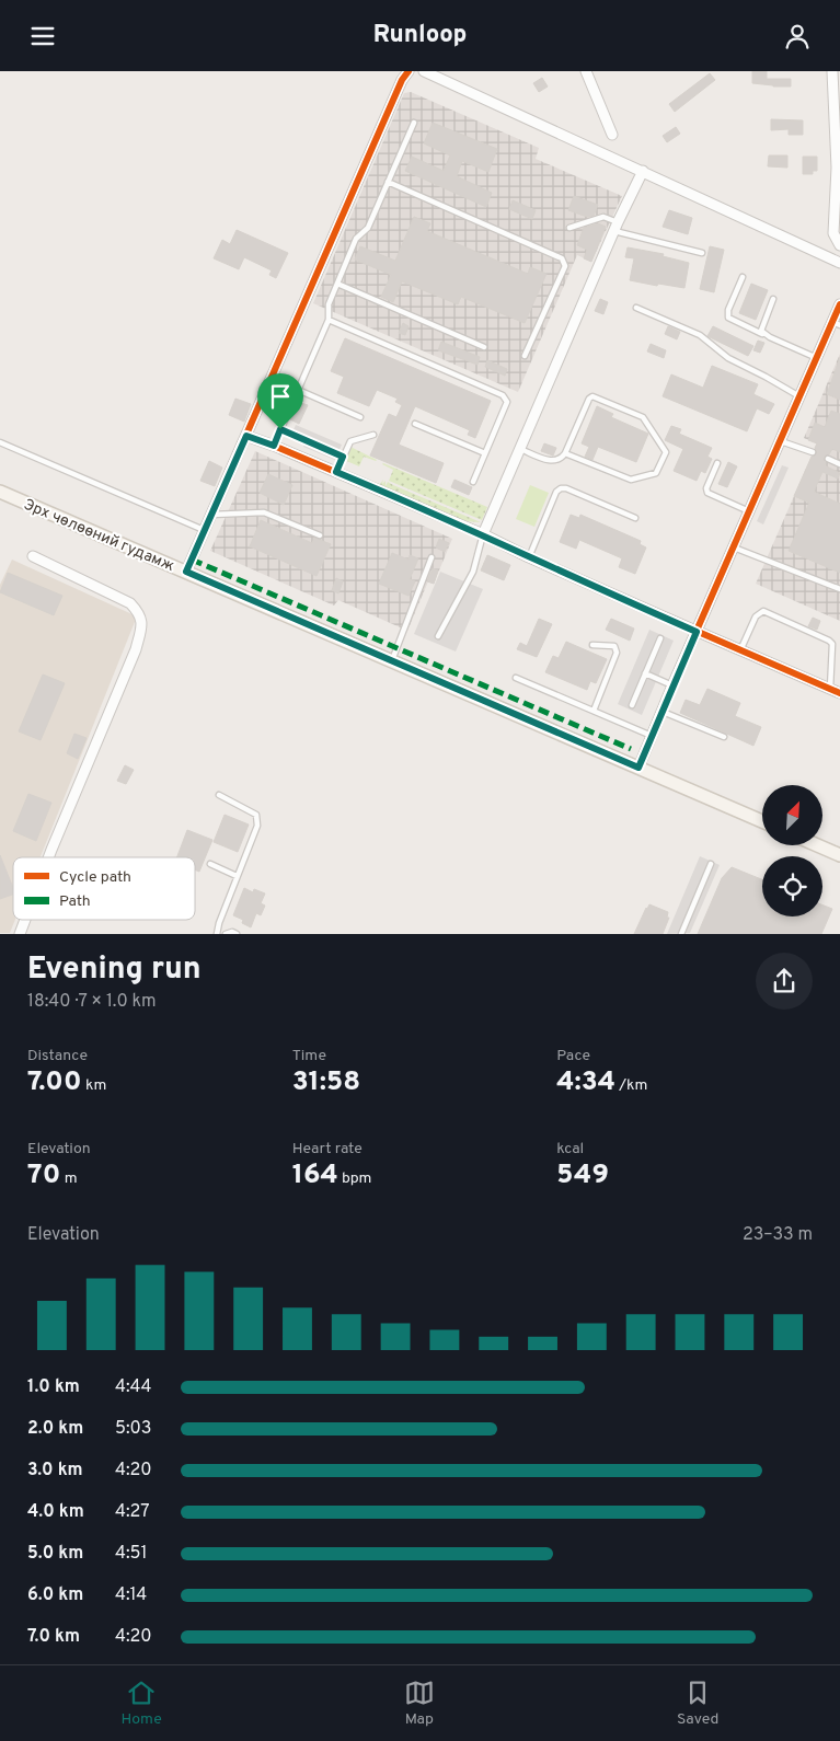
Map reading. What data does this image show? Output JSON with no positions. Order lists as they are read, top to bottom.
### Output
{
  "streets": {
    "main road": ["Эрх чөлөөний гудамж"]
  },
  "legend": ["Cycle path", "Path"],
  "north": "top right",
  "page": {
    "header": "Runloop",
    "heading": ["Evening run", "18:40 · 7 × 1.0 km"],
    "stats": [
      ["Distance", "7.00 km"],
      ["Time", "31:58"],
      ["Pace", "4:34 /km"],
      ["Elevation", "70 m"],
      ["Heart rate", "164 bpm"],
      ["kcal", "549"]
    ],
    "chart": ["Elevation", "23–33 m"],
    "list": [
      {
        "name": "1.0 km",
        "note": "4:44"
      },
      {
        "name": "2.0 km",
        "note": "5:03"
      },
      {
        "name": "3.0 km",
        "note": "4:20"
      },
      {
        "name": "4.0 km",
        "note": "4:27"
      },
      {
        "name": "5.0 km",
        "note": "4:51"
      },
      {
        "name": "6.0 km",
        "note": "4:14"
      },
      {
        "name": "7.0 km",
        "note": "4:20"
      }
    ],
    "tabs": ["Home", "Map", "Saved"]
  }
}
